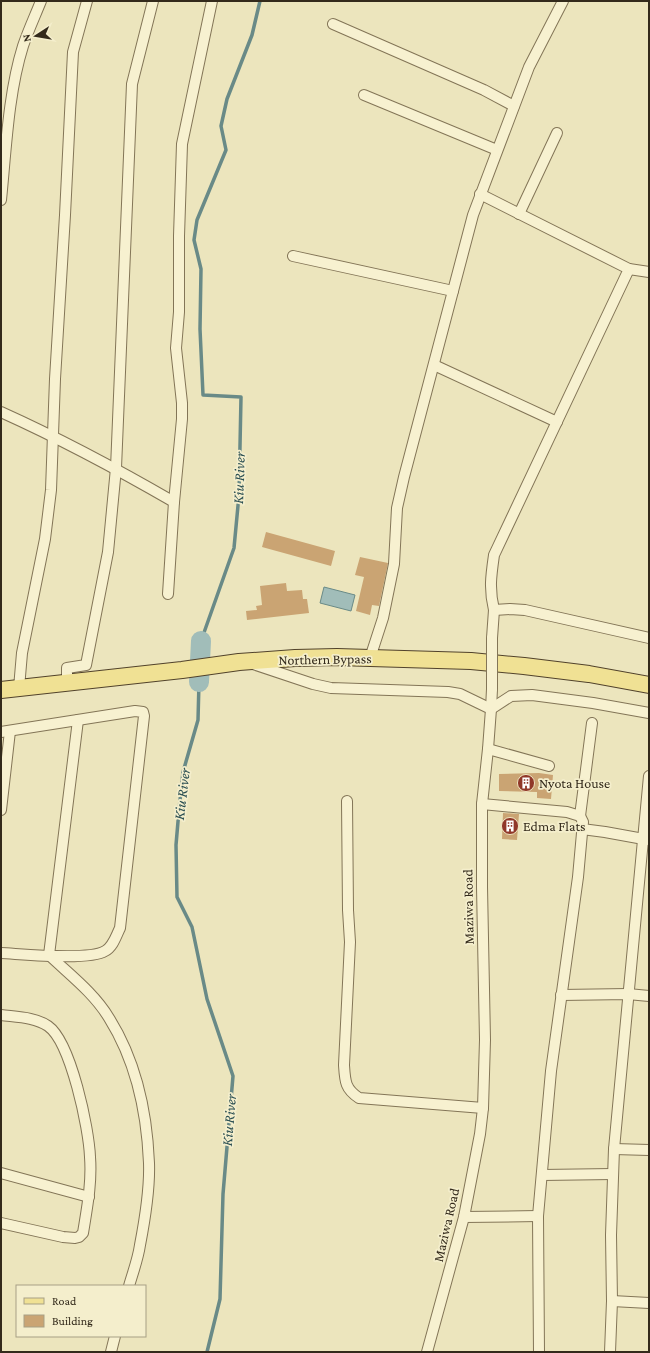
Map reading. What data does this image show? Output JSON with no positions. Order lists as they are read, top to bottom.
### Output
{
  "streets": {
    "main road": ["Northern Bypass"],
    "street": ["Maziwa Road"]
  },
  "water": ["Kiu River"],
  "places": {
    "building": ["Nyota House", "Edma Flats"]
  },
  "legend": ["Road", "Building"],
  "north": "left"
}
